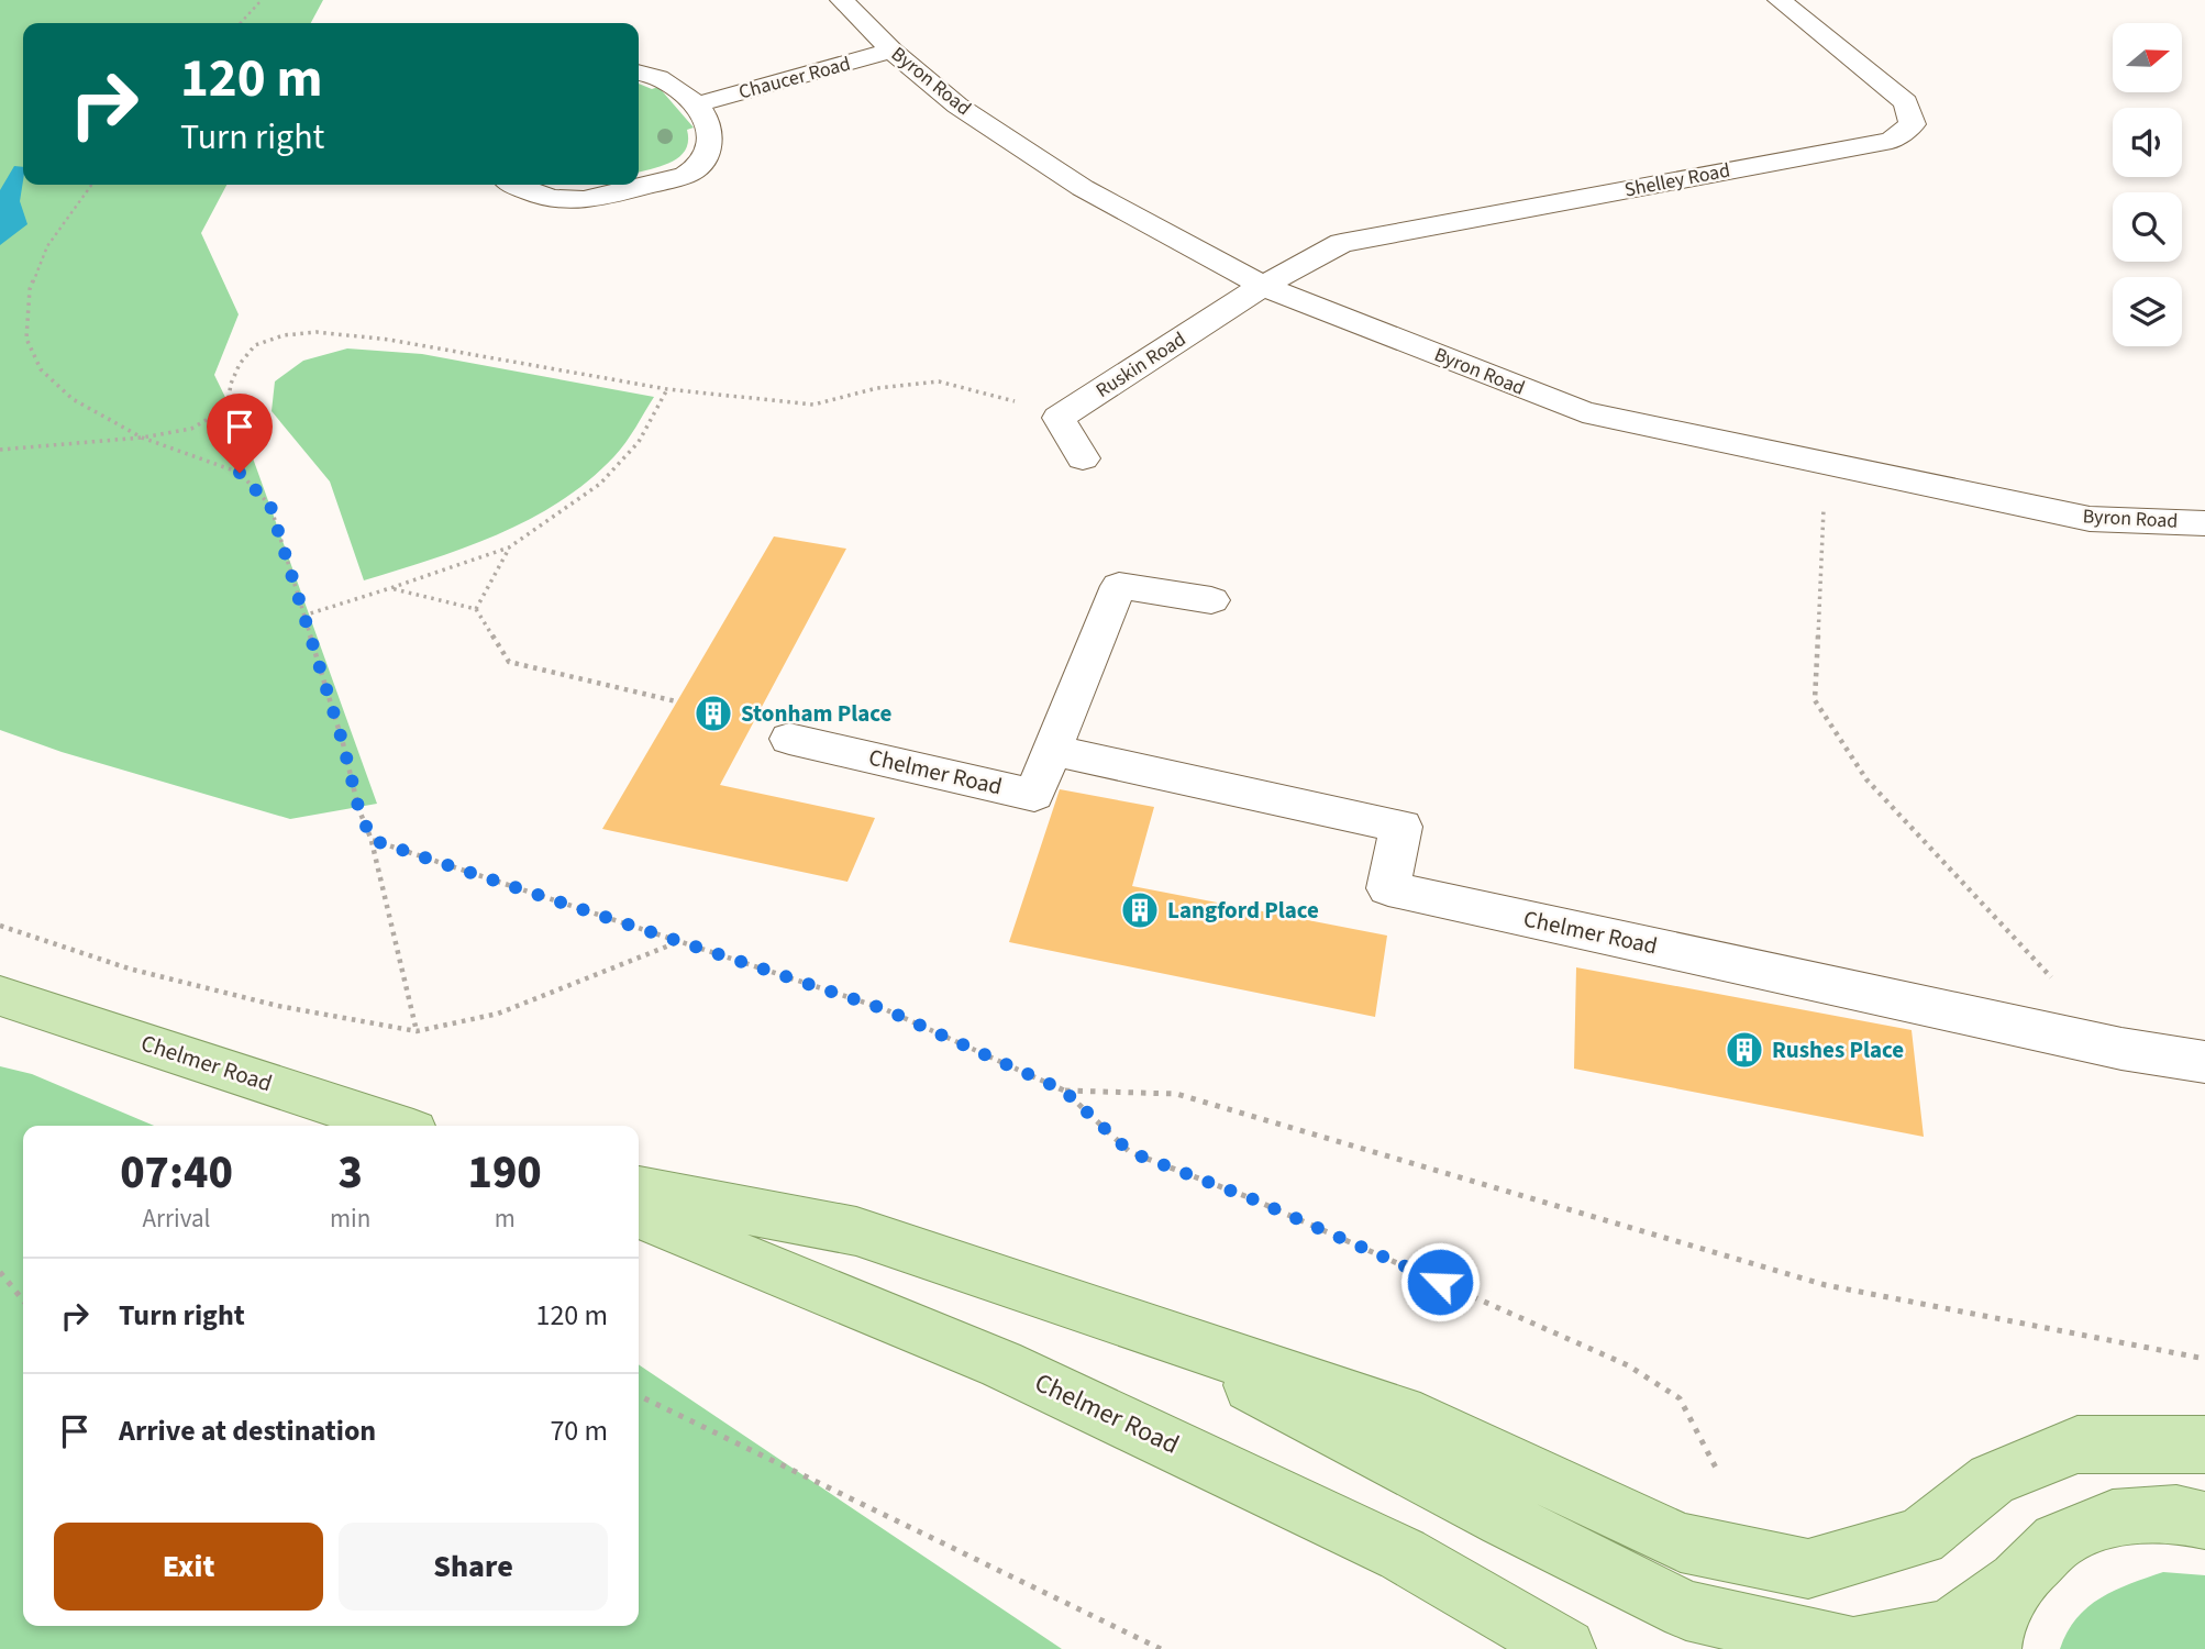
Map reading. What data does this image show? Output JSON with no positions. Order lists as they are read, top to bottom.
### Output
{
  "streets": {
    "main road": ["Chelmer Road"],
    "street": [
      "Chaucer Road",
      "Byron Road",
      "Shelley Road",
      "Ruskin Road"
    ]
  },
  "crossings": [
    ["Chaucer Road", "Byron Road"],
    ["Byron Road", "Shelley Road"],
    ["Byron Road", "Ruskin Road"],
    ["Shelley Road", "Ruskin Road"]
  ],
  "places": {
    "building": ["Stonham Place", "Langford Place", "Rushes Place"]
  },
  "north": "right",
  "page": {
    "turn": ["120 m", "Turn right"],
    "eta": [
      "07:40",
      "Arrival",
      "3",
      "min",
      "190",
      "m"
    ],
    "list": [
      {
        "name": "Turn right",
        "value": "120 m"
      },
      {
        "name": "Arrive at destination",
        "value": "70 m"
      }
    ],
    "buttons": ["Exit", "Share"]
  }
}
